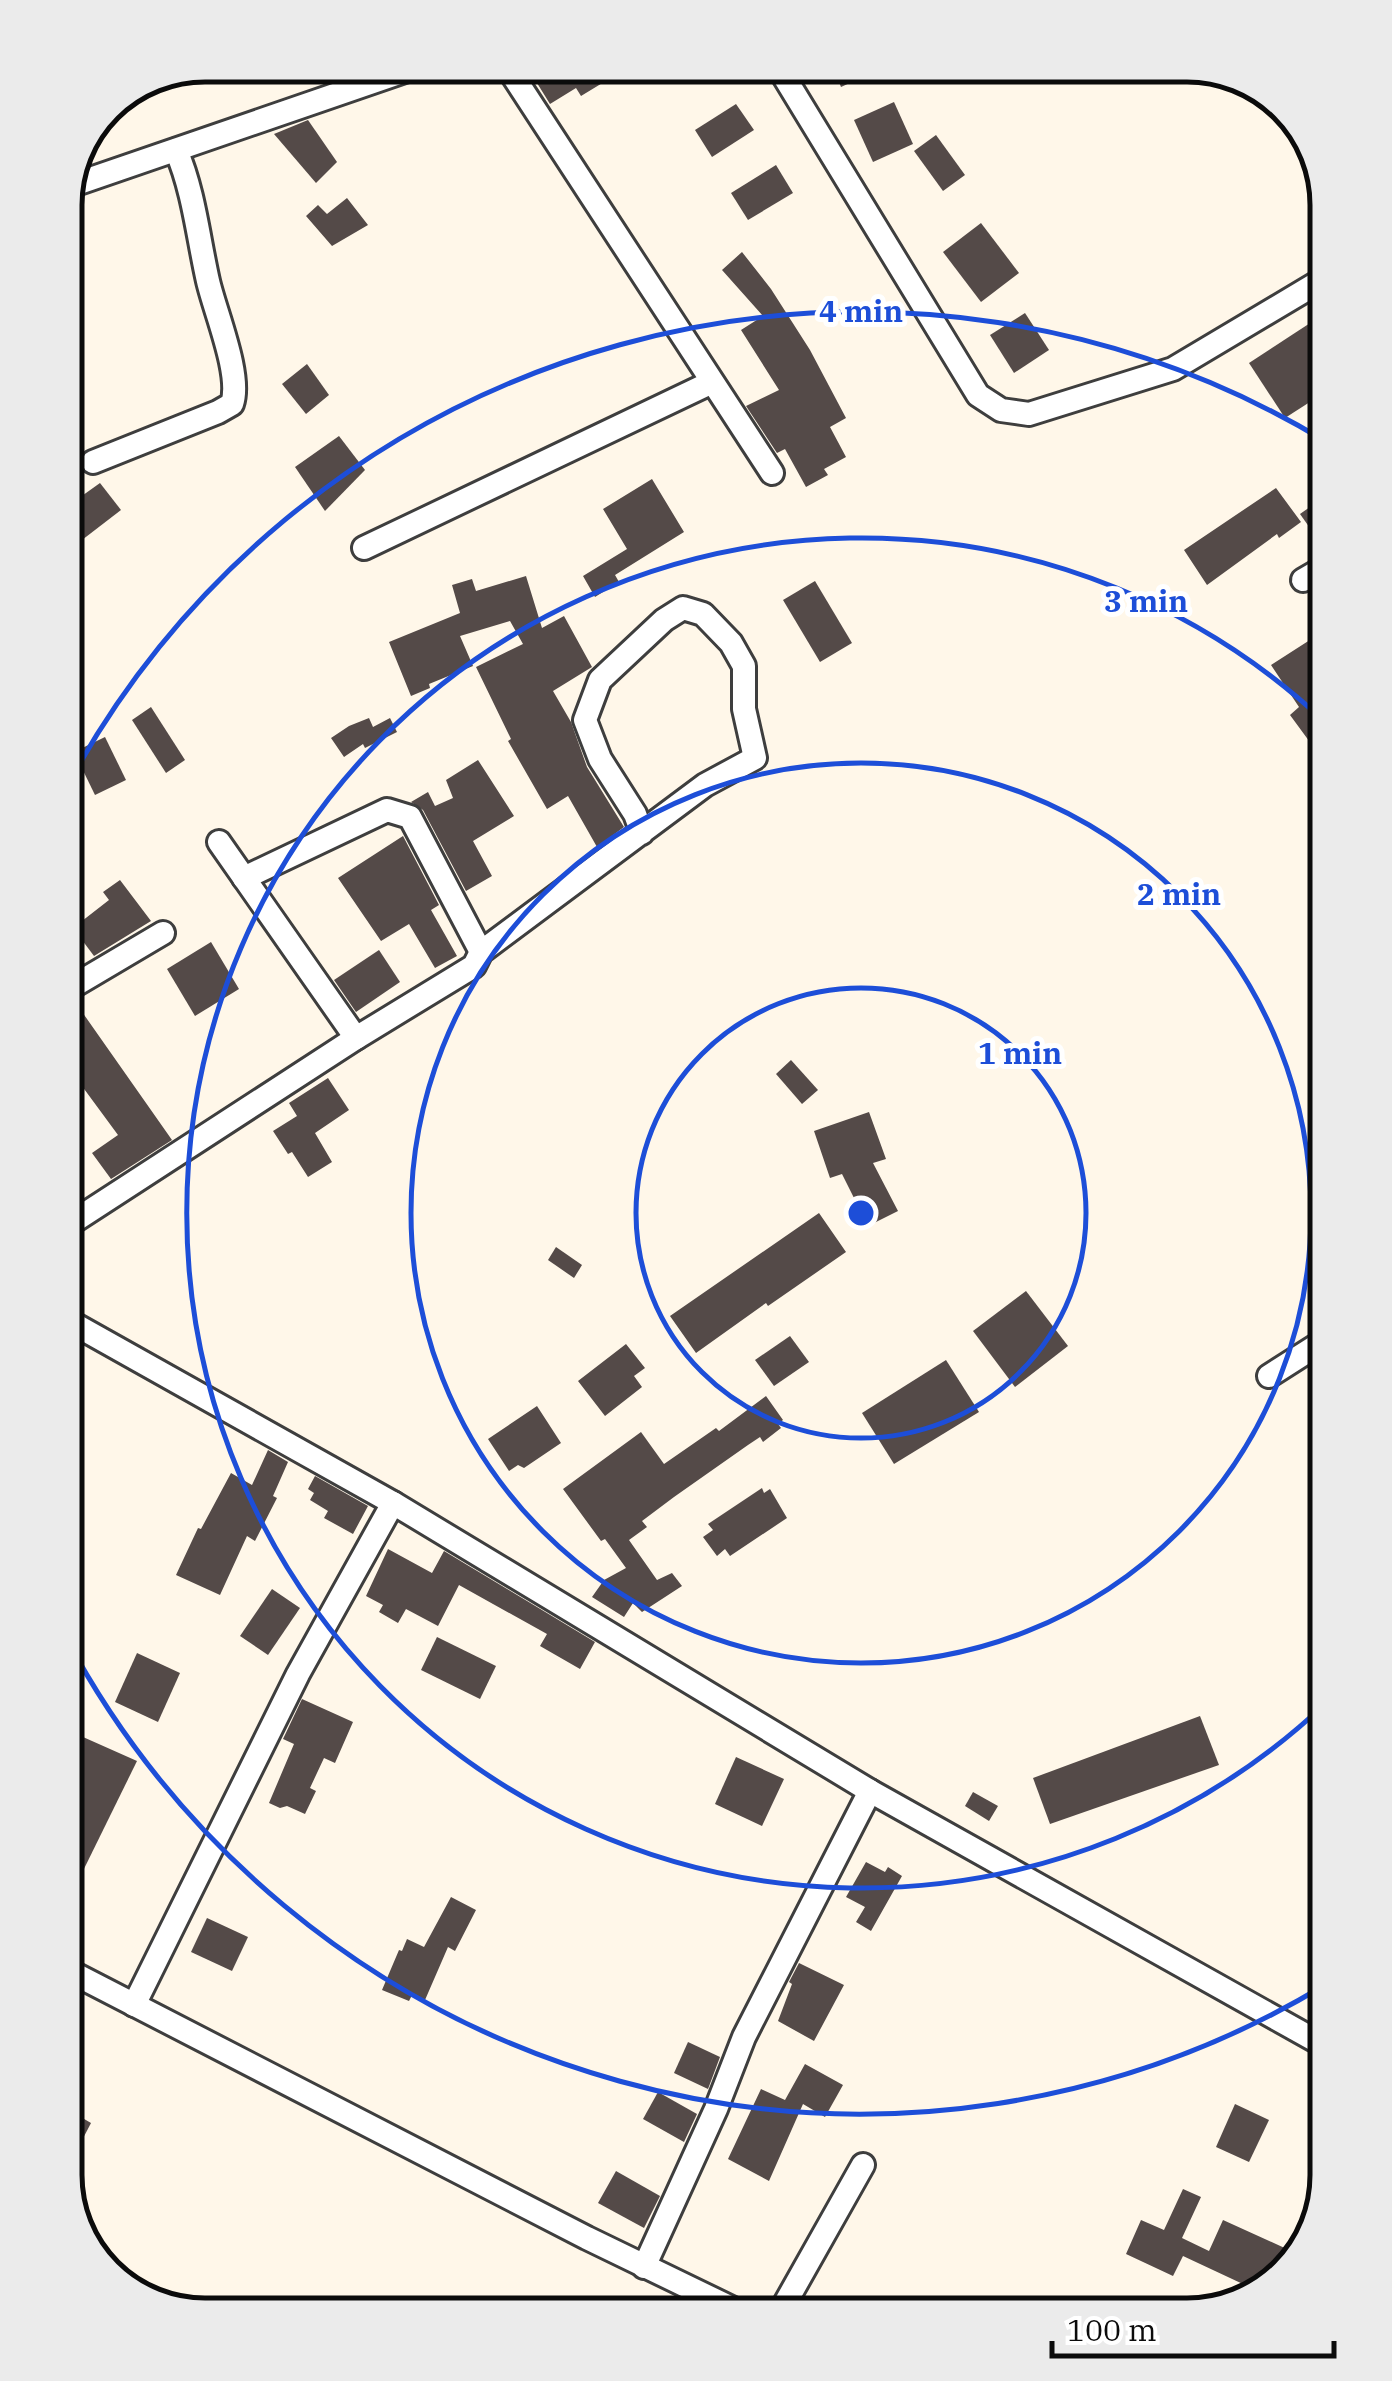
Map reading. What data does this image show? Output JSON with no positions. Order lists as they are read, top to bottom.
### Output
{
  "scale_bar": "100 m",
  "rings": [
    "4 min",
    "3 min",
    "2 min",
    "1 min"
  ]
}
